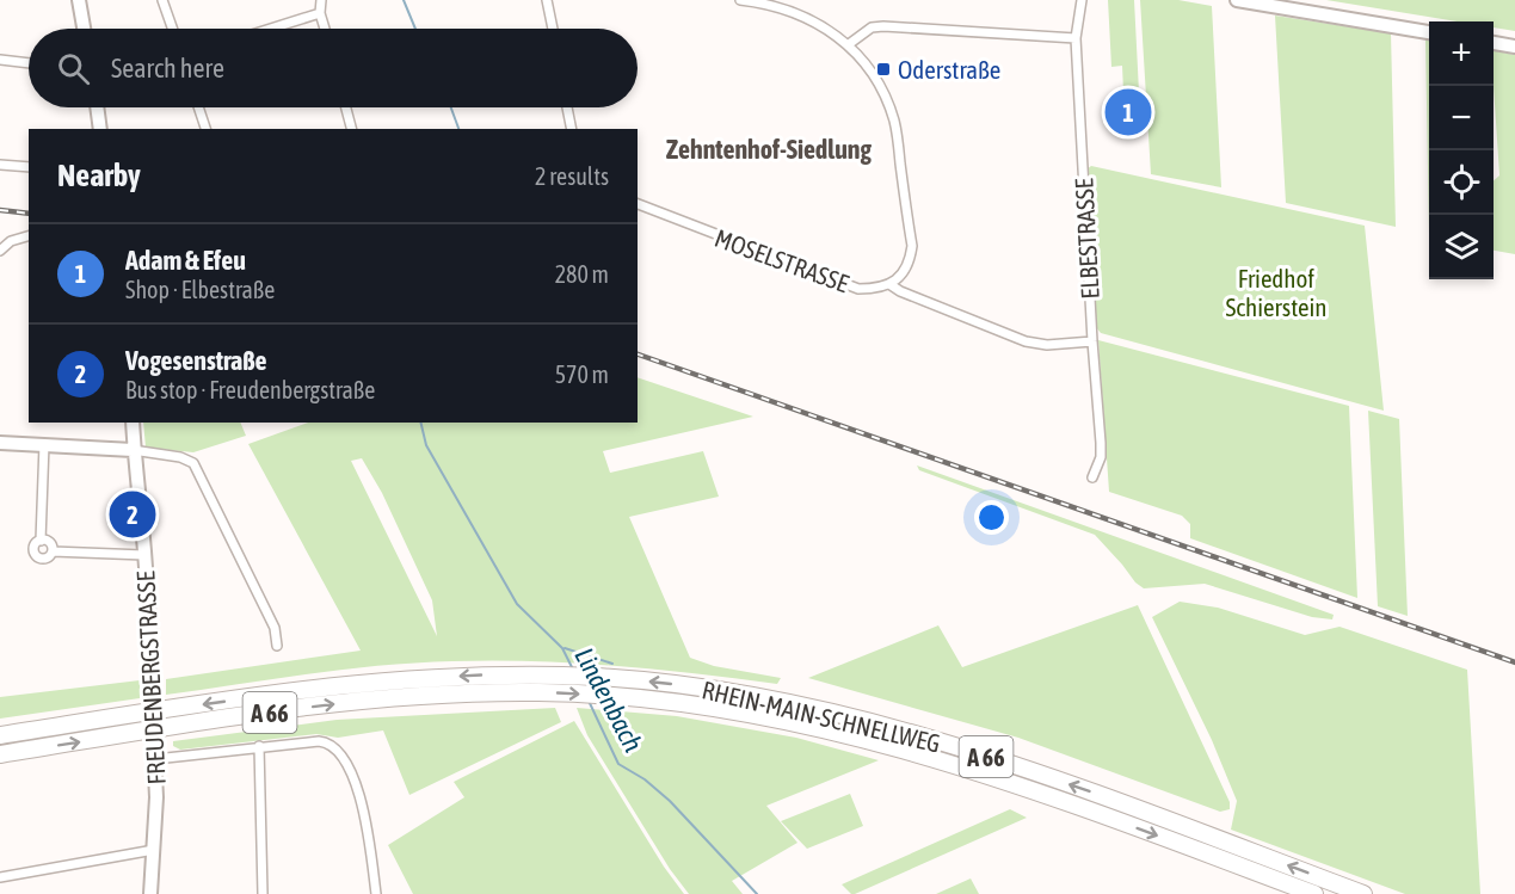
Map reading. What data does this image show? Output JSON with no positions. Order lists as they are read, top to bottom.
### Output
{
  "streets": {
    "highway": ["A 66", "RHEIN-MAIN-SCHNELLWEG"],
    "street": ["ELBESTRASSE", "MOSELSTRASSE", "FREUDENBERGSTRASSE"]
  },
  "districts": ["Zehntenhof-Siedlung"],
  "water": ["Lindenbach"],
  "parks": ["Friedhof Schierstein"],
  "places": {
    "transit": ["Oderstraße"]
  },
  "page": {
    "map_buttons": ["+", "−"],
    "search": "Search here",
    "pins": ["1", "2"],
    "heading": ["Nearby", "2 results"],
    "list": [
      {
        "mark": "1",
        "name": "Adam & Efeu",
        "note": "Shop · Elbestraße",
        "value": "280 m"
      },
      {
        "mark": "2",
        "name": "Vogesenstraße",
        "note": "Bus stop · Freudenbergstraße",
        "value": "570 m"
      }
    ]
  }
}
